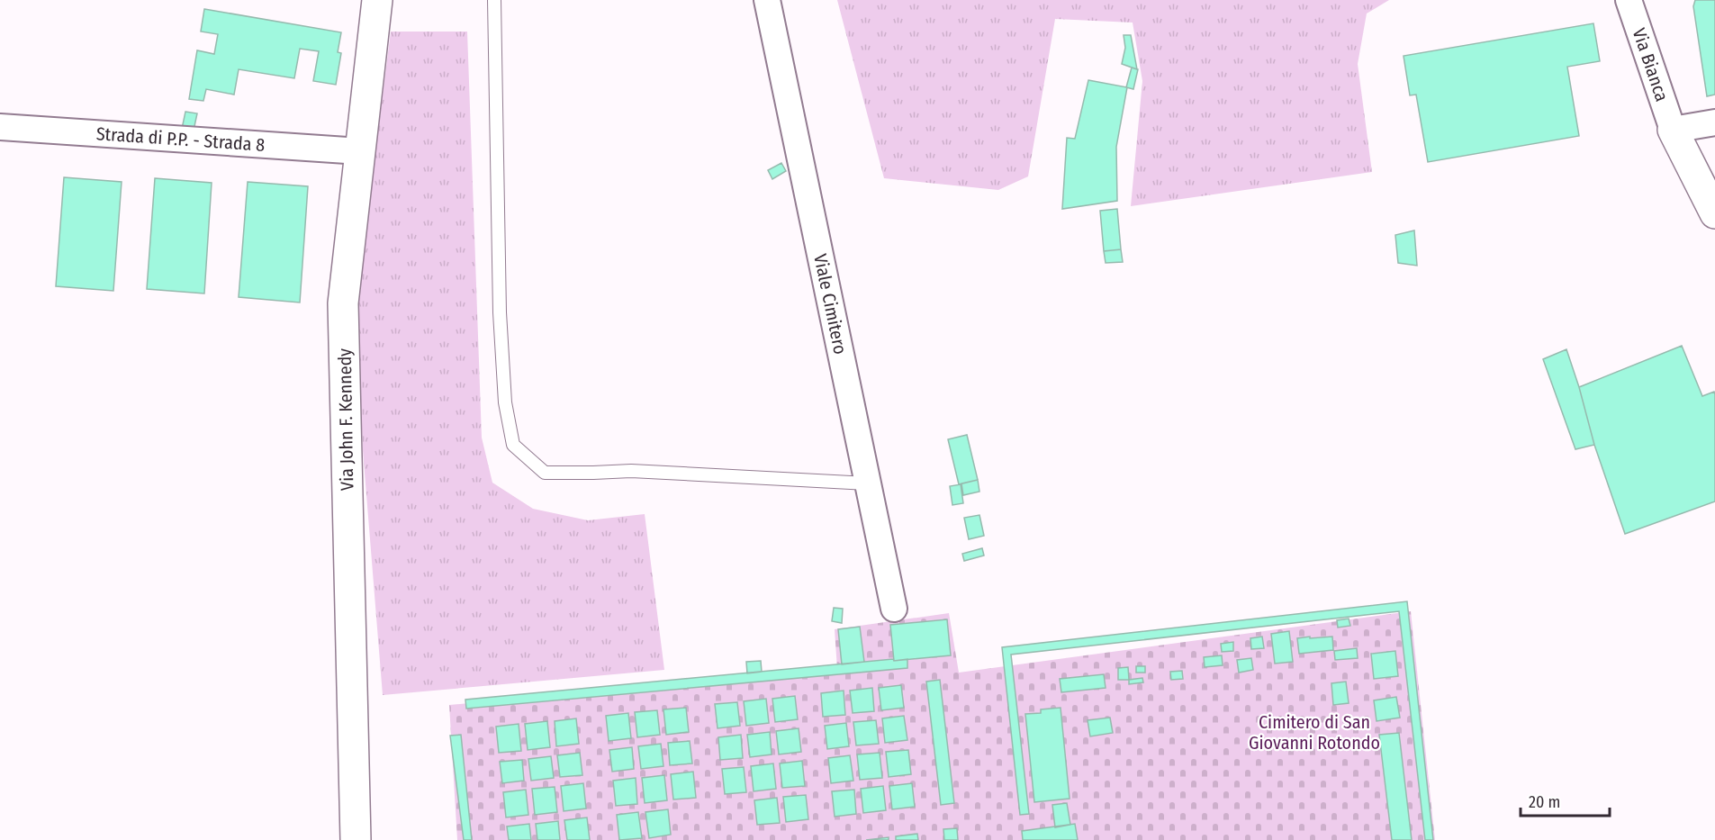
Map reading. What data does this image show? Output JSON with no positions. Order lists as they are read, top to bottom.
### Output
{
  "streets": {
    "main road": ["Via John F. Kennedy"],
    "street": ["Via Bianca", "Strada di P.P. - Strada 8", "Viale Cimitero"]
  },
  "crossings": [
    ["Strada di P.P. - Strada 8", "Via John F. Kennedy"]
  ],
  "parks": ["Cimitero di San Giovanni Rotondo"],
  "scale_bar": "20 m"
}
